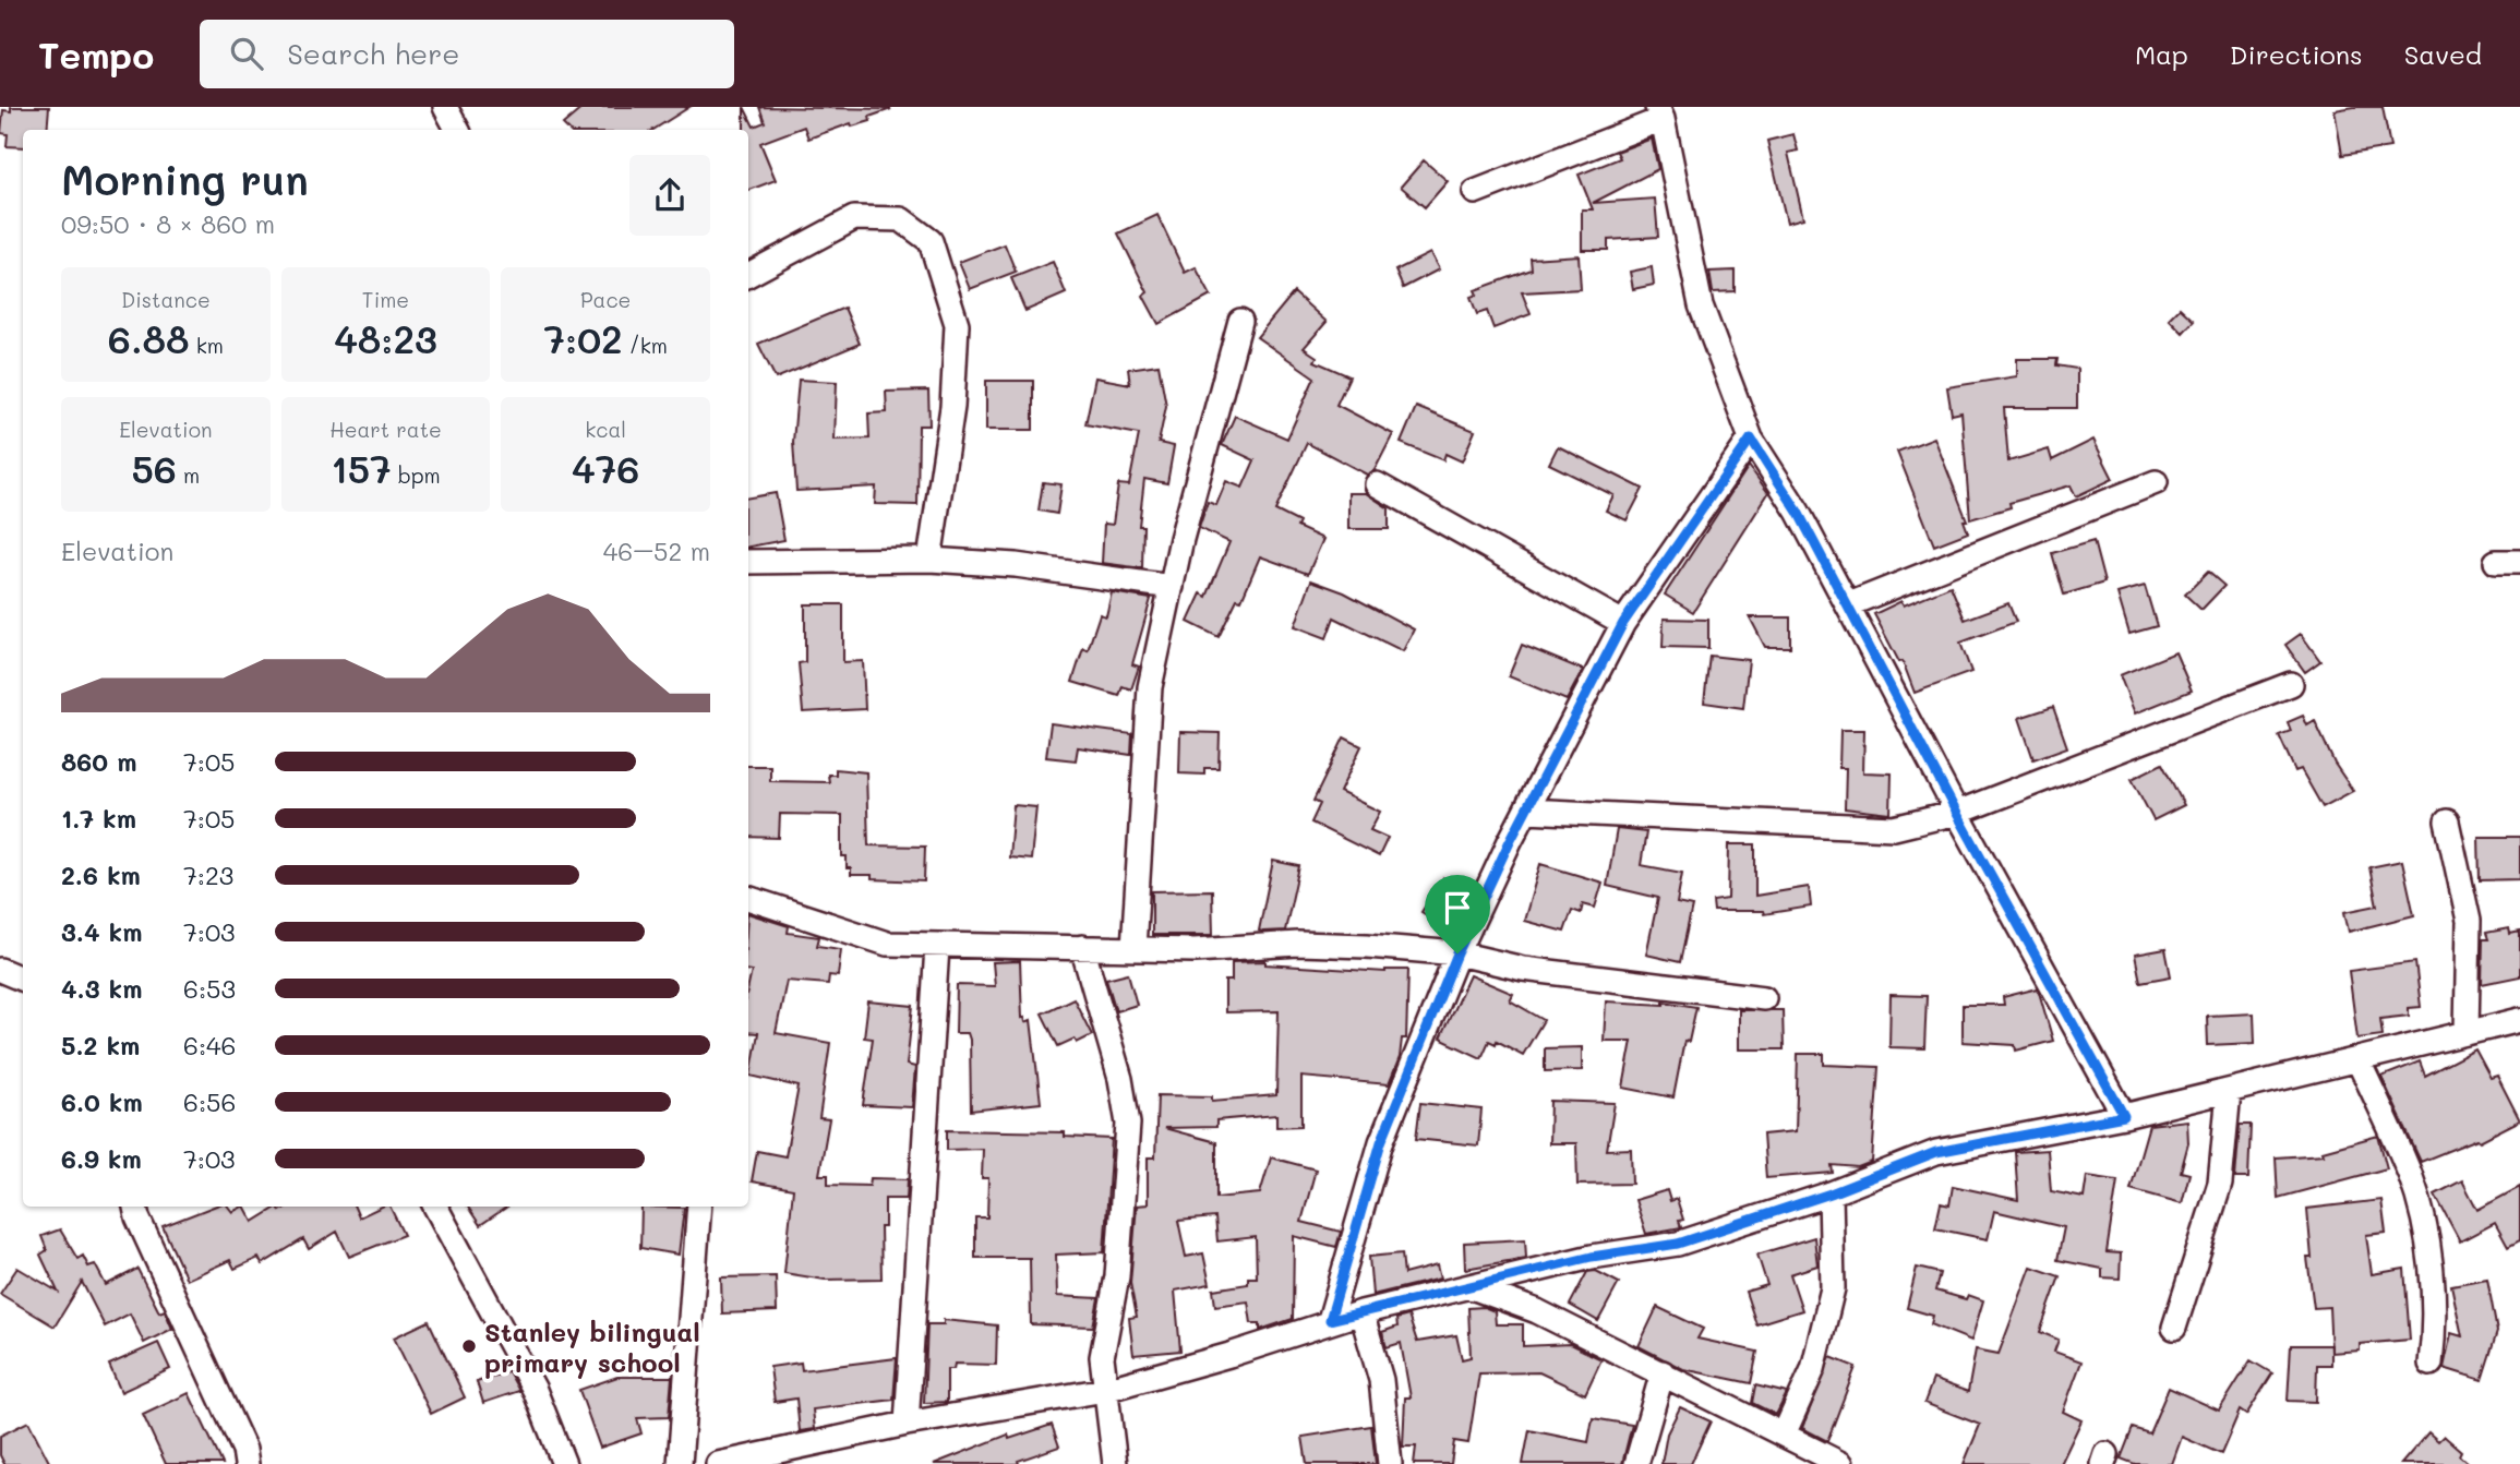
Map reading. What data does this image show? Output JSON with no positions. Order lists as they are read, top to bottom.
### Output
{
  "places": ["Stanley bilingual primary school"],
  "page": {
    "header": "Tempo",
    "search": "Search here",
    "nav": ["Map", "Directions", "Saved"],
    "heading": ["Morning run", "09:50 · 8 × 860 m"],
    "stats": [
      ["Distance", "6.88 km"],
      ["Time", "48:23"],
      ["Pace", "7:02 /km"],
      ["Elevation", "56 m"],
      ["Heart rate", "157 bpm"],
      ["kcal", "476"]
    ],
    "chart": ["Elevation", "46–52 m"],
    "list": [
      {
        "name": "860 m",
        "note": "7:05"
      },
      {
        "name": "1.7 km",
        "note": "7:05"
      },
      {
        "name": "2.6 km",
        "note": "7:23"
      },
      {
        "name": "3.4 km",
        "note": "7:03"
      },
      {
        "name": "4.3 km",
        "note": "6:53"
      },
      {
        "name": "5.2 km",
        "note": "6:46"
      },
      {
        "name": "6.0 km",
        "note": "6:56"
      },
      {
        "name": "6.9 km",
        "note": "7:03"
      }
    ]
  }
}
